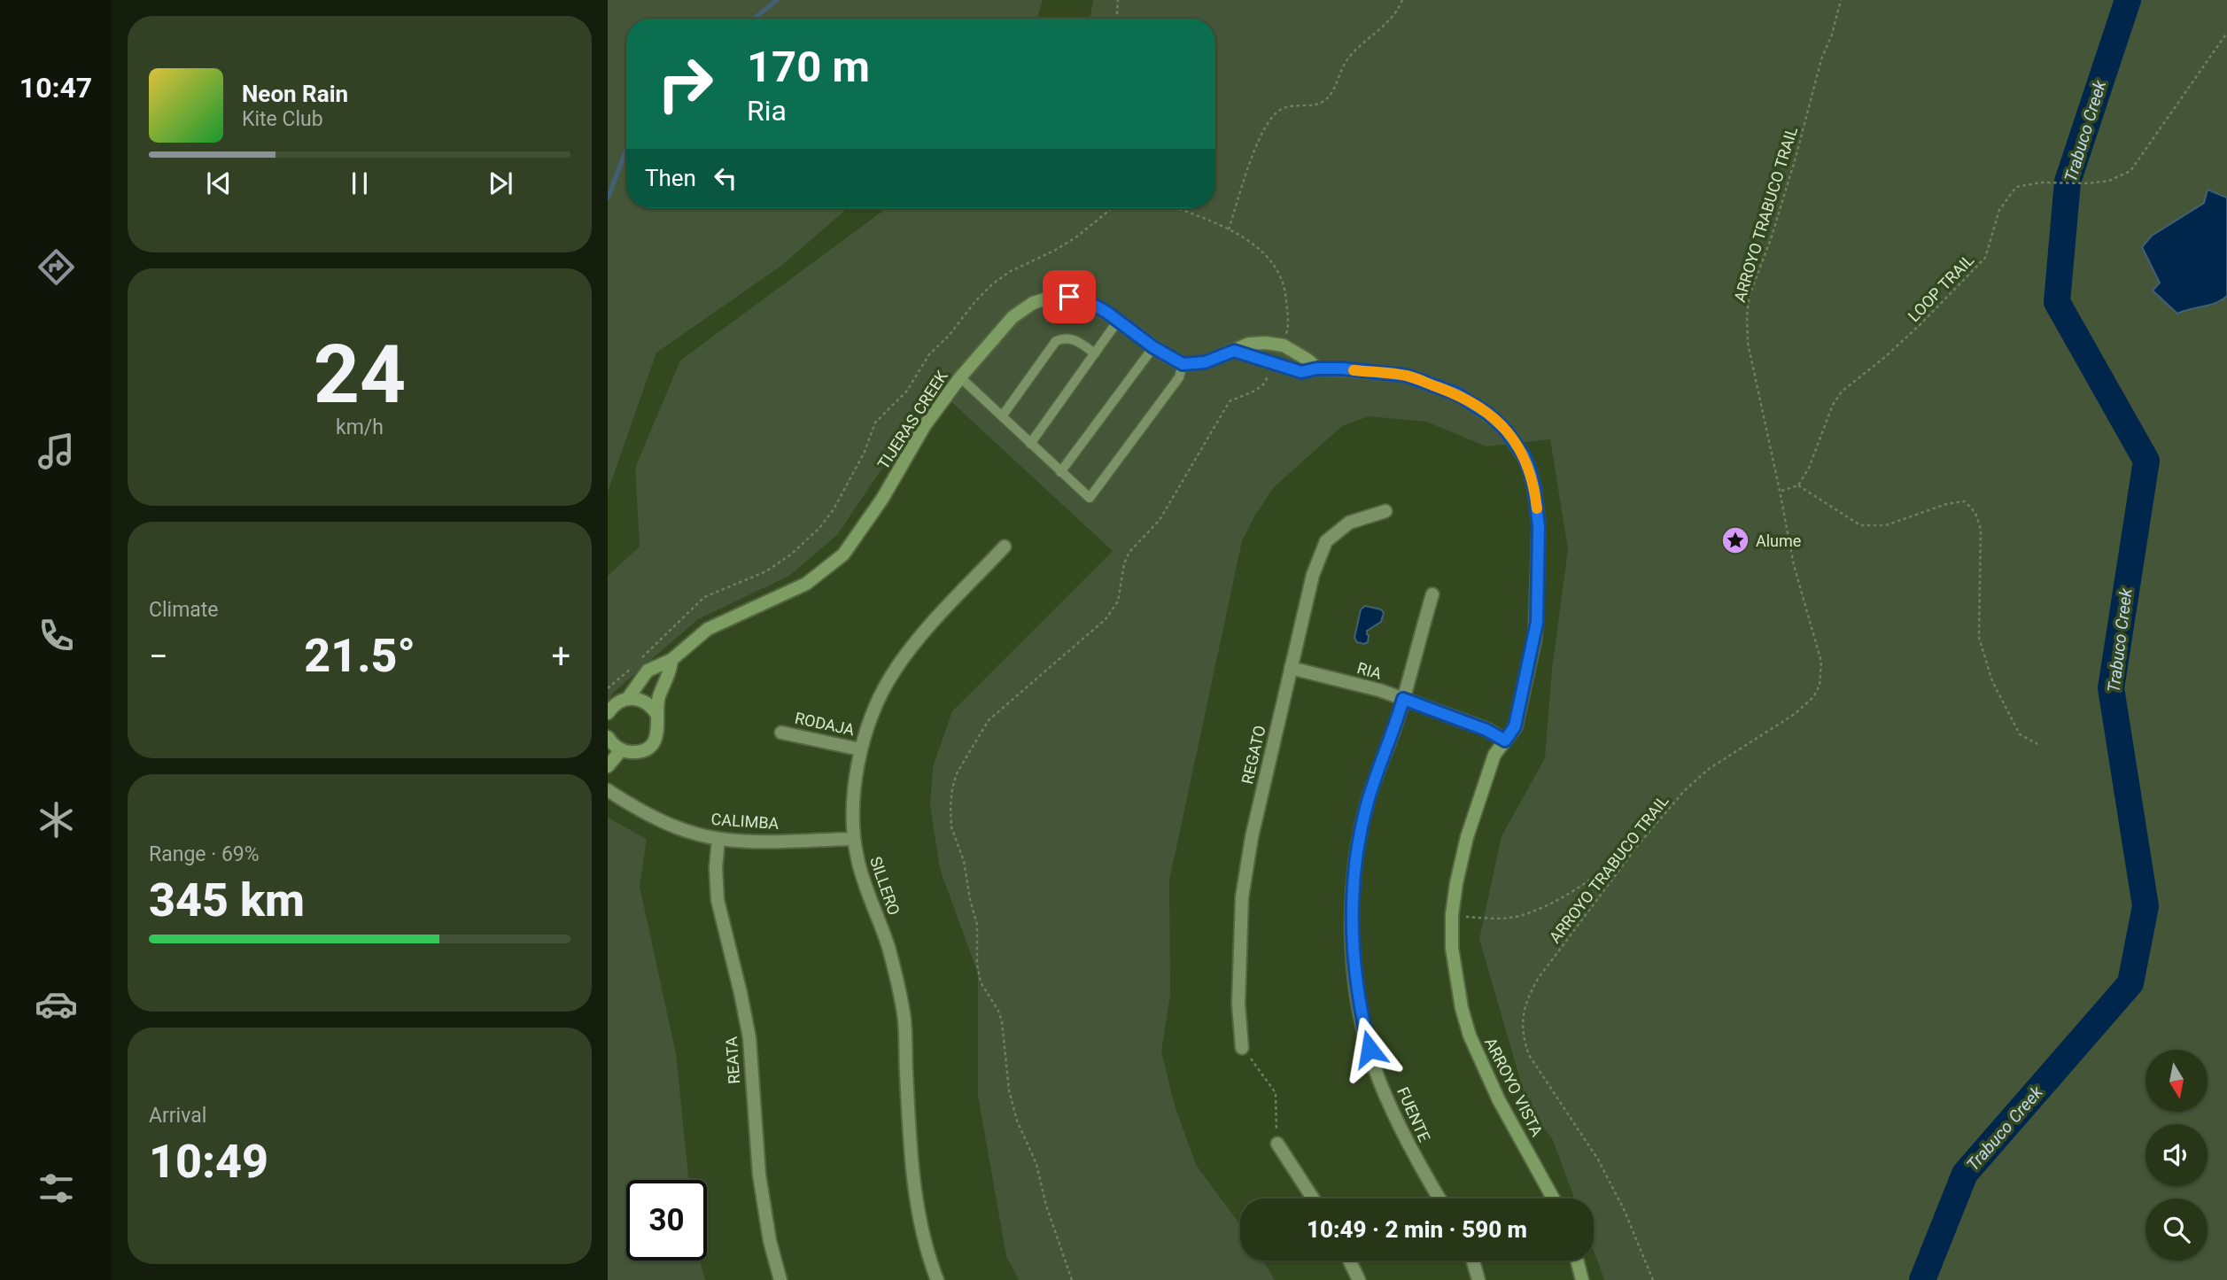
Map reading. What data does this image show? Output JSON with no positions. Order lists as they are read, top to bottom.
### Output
{
  "streets": {
    "street": [
      "TIJERAS CREEK",
      "RIA",
      "RODAJA",
      "REGATO",
      "CALIMBA",
      "SILLERO",
      "REATA",
      "ARROYO VISTA",
      "FUENTE"
    ],
    "path": ["ARROYO TRABUCO TRAIL", "LOOP TRAIL"]
  },
  "crossings": [
    ["RIA", "REGATO"],
    ["RIA", "ARROYO VISTA"],
    ["RIA", "FUENTE"],
    ["RODAJA", "SILLERO"],
    ["CALIMBA", "SILLERO"],
    ["CALIMBA", "REATA"]
  ],
  "water": ["Trabuco Creek"],
  "places": {
    "place": ["Alume"]
  },
  "north": "bottom",
  "page": {
    "tabs": "10:47",
    "turn": ["170 m", "Ria"],
    "song": ["Neon Rain", "Kite Club"],
    "then": "Then",
    "tile": [
      ["24", "km/h"],
      "Climate",
      ["Range · 69%", "345 km"],
      ["Arrival", "10:49"]
    ],
    "heat": ["−", "21.5°", "+"],
    "limit": "30",
    "trip": "10:49 · 2 min · 590 m"
  }
}
